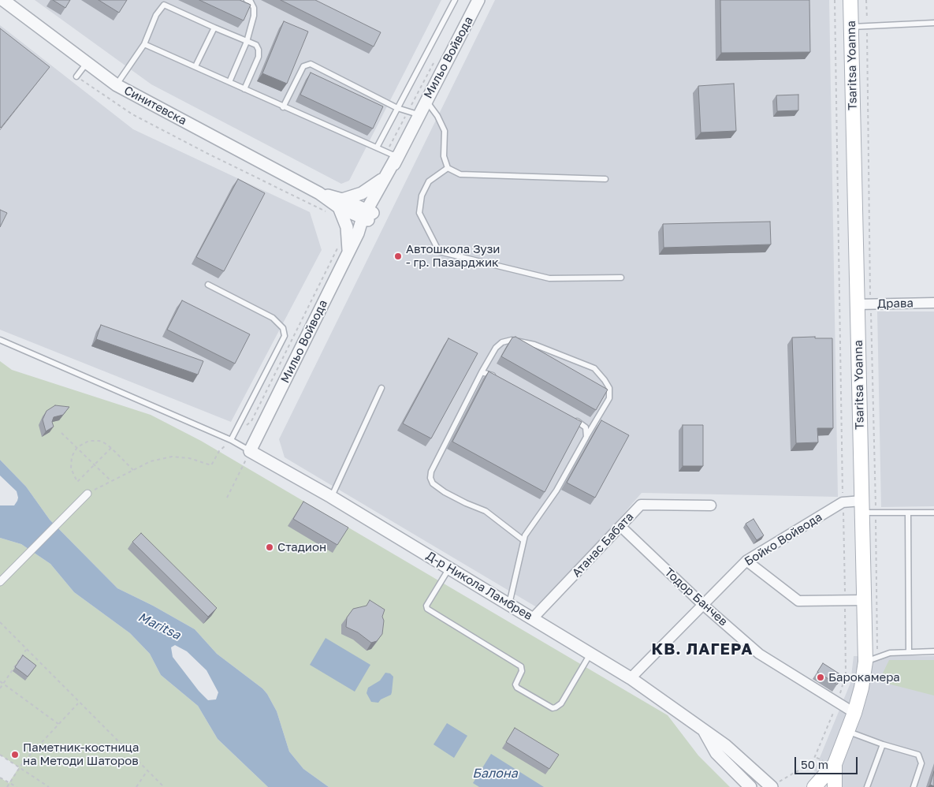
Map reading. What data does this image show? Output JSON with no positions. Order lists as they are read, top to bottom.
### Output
{
  "streets": {
    "main road": ["Tsaritsa Yoanna"],
    "street": [
      "Мильо Войвода",
      "Синитевска",
      "Драва",
      "Бойко Войвода",
      "Атанас Бабата",
      "Д-р Никола Ламбрев",
      "Тодор Банчев"
    ]
  },
  "crossings": [
    ["Мильо Войвода", "Синитевска"],
    ["Мильо Войвода", "Д-р Никола Ламбрев"],
    ["Tsaritsa Yoanna", "Драва"],
    ["Tsaritsa Yoanna", "Бойко Войвода"],
    ["Tsaritsa Yoanna", "Тодор Банчев"],
    ["Бойко Войвода", "Д-р Никола Ламбрев"],
    ["Бойко Войвода", "Тодор Банчев"],
    ["Атанас Бабата", "Д-р Никола Ламбрев"],
    ["Атанас Бабата", "Тодор Банчев"]
  ],
  "districts": ["КВ. ЛАГЕРА"],
  "water": ["Maritsa", "Балона"],
  "places": [
    "Автошкола Зузи - гр. Пазарджик",
    "Стадион",
    "Барокамера",
    "Паметник-костница на Методи Шаторов"
  ],
  "scale_bar": "50 m"
}
